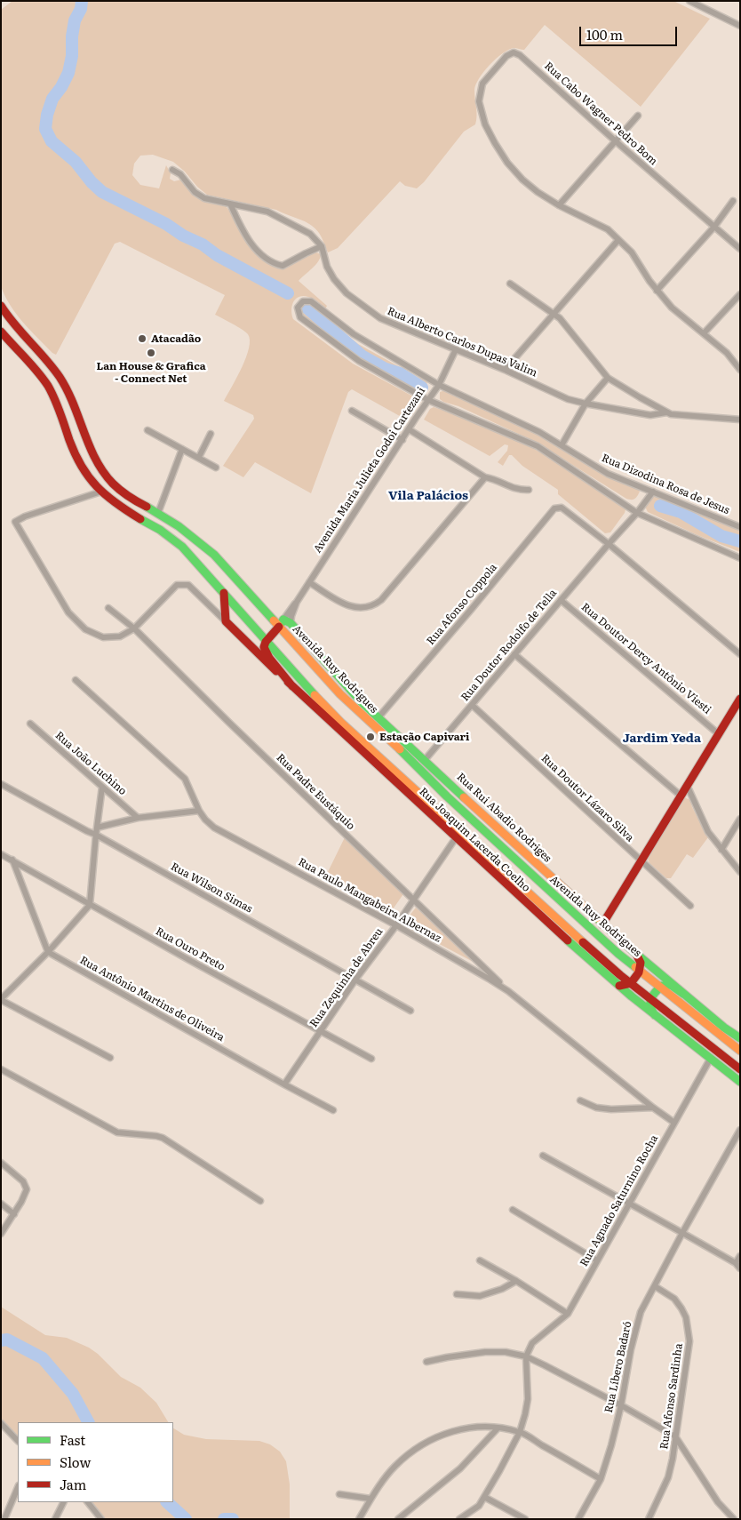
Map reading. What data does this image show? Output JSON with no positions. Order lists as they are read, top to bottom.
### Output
{
  "streets": {
    "main road": ["Avenida Ruy Rodrigues", "Rua Rui Abadio Rodriges", "Rua Joaquim Lacerda Coelho"],
    "street": [
      "Rua Cabo Wagner Pedro Bom",
      "Rua Alberto Carlos Dupas Valim",
      "Avenida Maria Julieta Godoi Cartezani",
      "Rua Dizodina Rosa de Jesus",
      "Rua Afonso Coppola",
      "Rua Doutor Rodolfo de Tella",
      "Rua Doutor Dercy Antônio Viesti",
      "Rua João Luchino",
      "Rua Padre Eustáquio",
      "Rua Doutor Lázaro Silva",
      "Rua Wilson Simas",
      "Rua Paulo Mangabeira Albernaz",
      "Rua Ouro Preto",
      "Rua Zequinha de Abreu",
      "Rua Antônio Martins de Oliveira",
      "Rua Agnado Saturnino Rocha",
      "Rua Líbero Badaró",
      "Rua Afonso Sardinha"
    ]
  },
  "crossings": [
    ["Rua Alberto Carlos Dupas Valim", "Avenida Maria Julieta Godoi Cartezani"],
    ["Avenida Maria Julieta Godoi Cartezani", "Rua Dizodina Rosa de Jesus"],
    ["Avenida Maria Julieta Godoi Cartezani", "Avenida Ruy Rodrigues"],
    ["Avenida Maria Julieta Godoi Cartezani", "Rua Rui Abadio Rodriges"],
    ["Rua Dizodina Rosa de Jesus", "Rua Doutor Rodolfo de Tella"],
    ["Rua Afonso Coppola", "Rua Doutor Rodolfo de Tella"],
    ["Rua Afonso Coppola", "Rua Rui Abadio Rodriges"],
    ["Rua Doutor Rodolfo de Tella", "Rua Doutor Dercy Antônio Viesti"],
    ["Rua Doutor Rodolfo de Tella", "Rua Doutor Lázaro Silva"],
    ["Rua Doutor Rodolfo de Tella", "Rua Rui Abadio Rodriges"],
    ["Avenida Ruy Rodrigues", "Rua Rui Abadio Rodriges"],
    ["Rua Padre Eustáquio", "Rua Paulo Mangabeira Albernaz"],
    ["Rua Padre Eustáquio", "Rua Zequinha de Abreu"],
    ["Rua Joaquim Lacerda Coelho", "Rua Zequinha de Abreu"],
    ["Rua Joaquim Lacerda Coelho", "Rua Agnado Saturnino Rocha"],
    ["Rua Wilson Simas", "Rua Zequinha de Abreu"],
    ["Rua Paulo Mangabeira Albernaz", "Rua Zequinha de Abreu"],
    ["Rua Paulo Mangabeira Albernaz", "Rua Agnado Saturnino Rocha"],
    ["Rua Ouro Preto", "Rua Zequinha de Abreu"],
    ["Rua Zequinha de Abreu", "Rua Antônio Martins de Oliveira"],
    ["Rua Líbero Badaró", "Rua Afonso Sardinha"]
  ],
  "districts": ["Vila Palácios", "Jardim Yeda"],
  "places": ["Atacadão", "Lan House & Grafica - Connect Net", "Estação Capivari"],
  "legend": ["Fast", "Slow", "Jam"],
  "scale_bar": "100 m"
}
